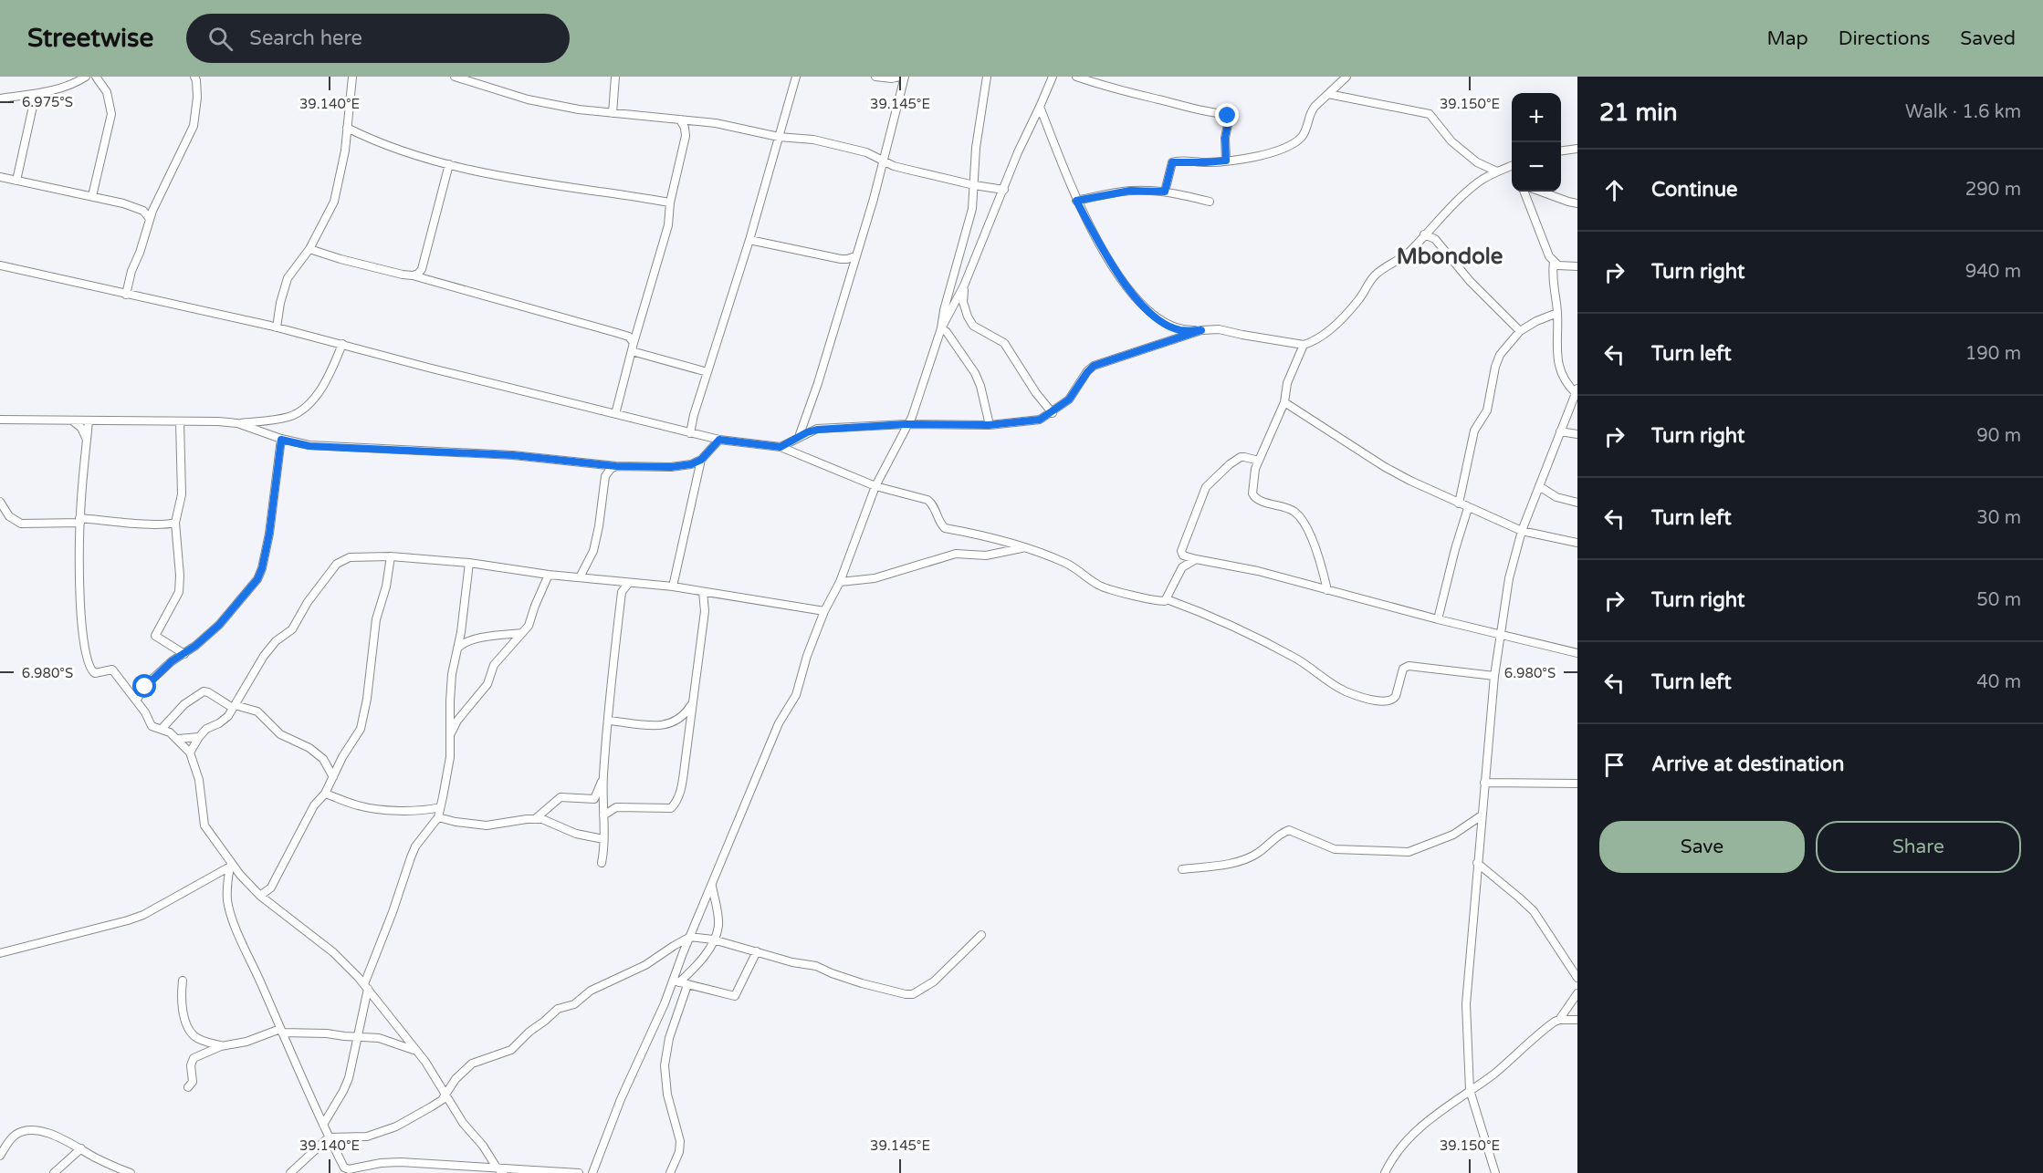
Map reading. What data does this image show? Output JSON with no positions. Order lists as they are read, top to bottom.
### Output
{
  "districts": ["Mbondole"],
  "page": {
    "header": "Streetwise",
    "search": "Search here",
    "nav": ["Map", "Directions", "Saved"],
    "heading": ["21 min", "Walk · 1.6 km"],
    "map_buttons": ["+", "−"],
    "list": [
      ["Continue", "290 m"],
      ["Turn right", "940 m"],
      ["Turn left", "190 m"],
      ["Turn right", "90 m"],
      ["Turn left", "30 m"],
      ["Turn right", "50 m"],
      ["Turn left", "40 m"],
      "Arrive at destination"
    ],
    "buttons": ["Save", "Share"]
  },
  "coordinates": [
    "6.975°S",
    "39.140°E",
    "39.145°E",
    "39.150°E",
    "6.980°S"
  ]
}
